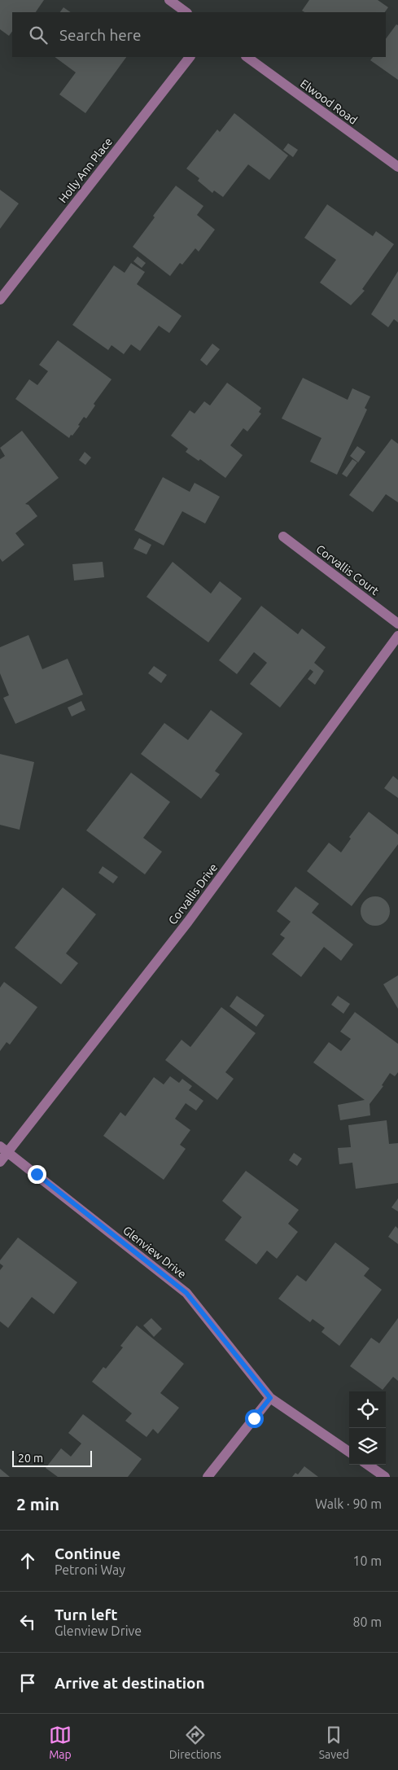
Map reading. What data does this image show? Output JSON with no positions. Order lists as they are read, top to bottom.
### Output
{
  "streets": {
    "street": [
      "Elwood Road",
      "Holly Ann Place",
      "Corvallis Court",
      "Corvallis Drive",
      "Glenview Drive"
    ]
  },
  "crossings": [
    ["Corvallis Drive", "Glenview Drive"]
  ],
  "scale_bar": "20 m",
  "page": {
    "search": "Search here",
    "scale": "20 m",
    "heading": ["2 min", "Walk · 90 m"],
    "list": [
      ["Continue", "Petroni Way", "10 m"],
      ["Turn left", "Glenview Drive", "80 m"],
      "Arrive at destination"
    ],
    "nav": ["Map", "Directions", "Saved"]
  }
}
